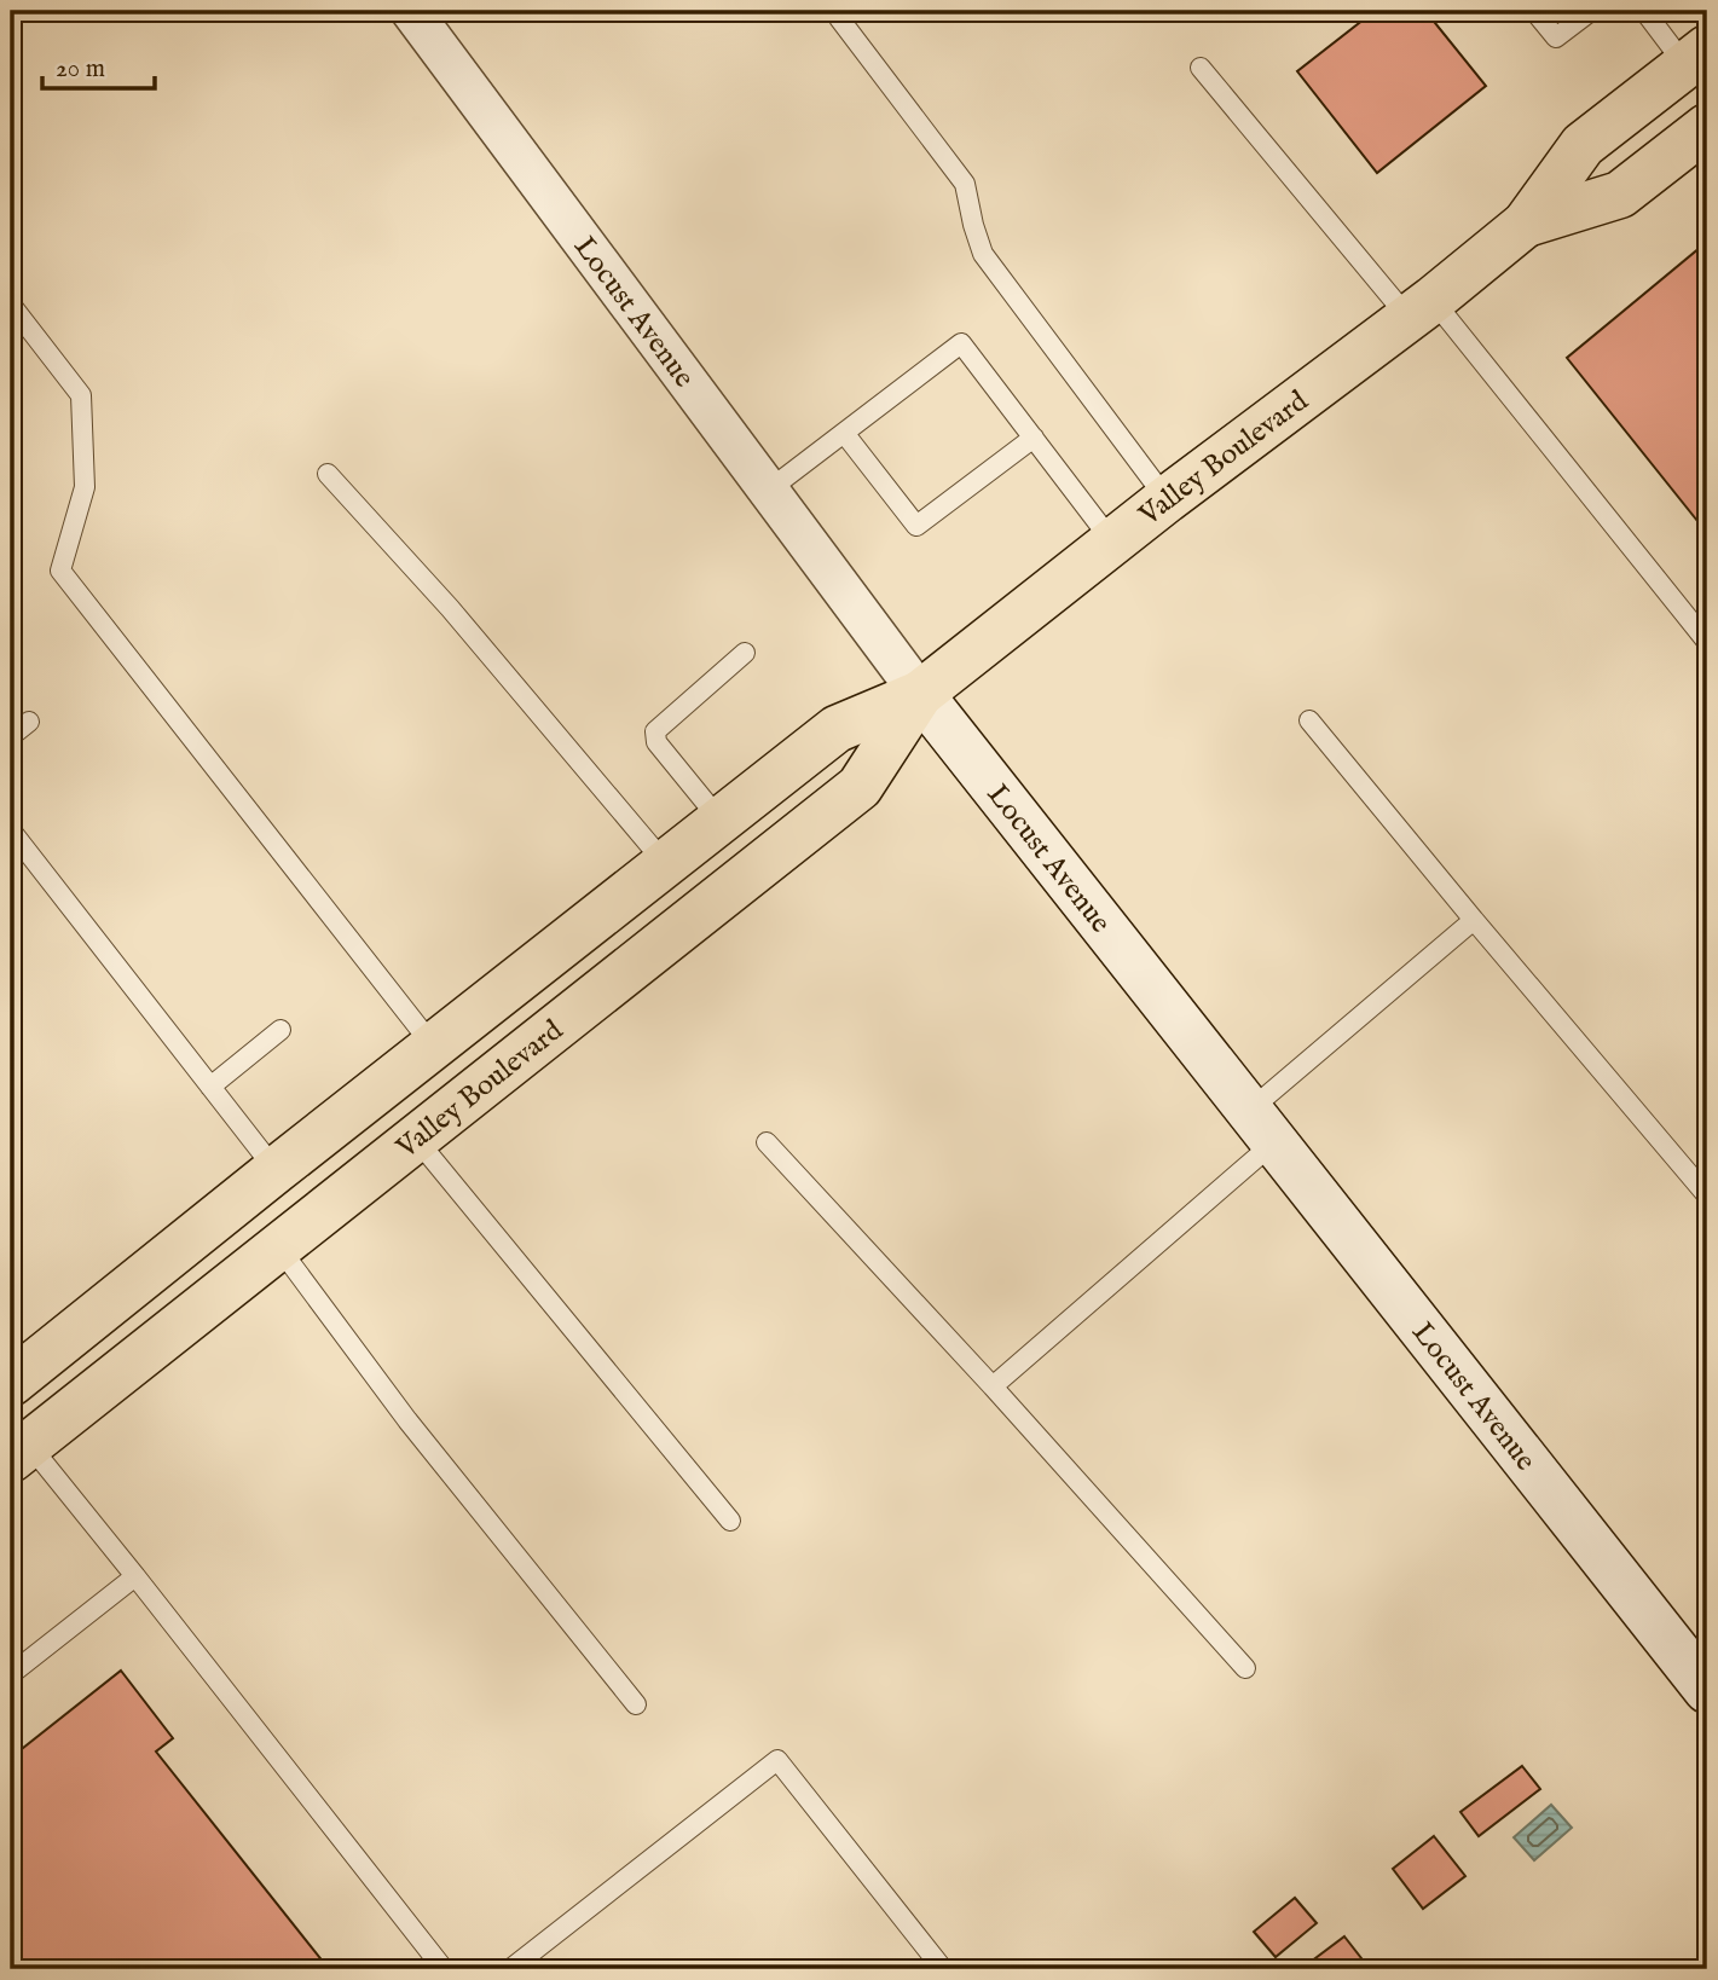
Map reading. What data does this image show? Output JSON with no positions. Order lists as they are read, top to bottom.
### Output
{
  "streets": {
    "main road": ["Valley Boulevard"],
    "street": ["Locust Avenue"]
  },
  "crossings": [
    ["Locust Avenue", "Valley Boulevard"]
  ],
  "scale_bar": "20 m"
}
